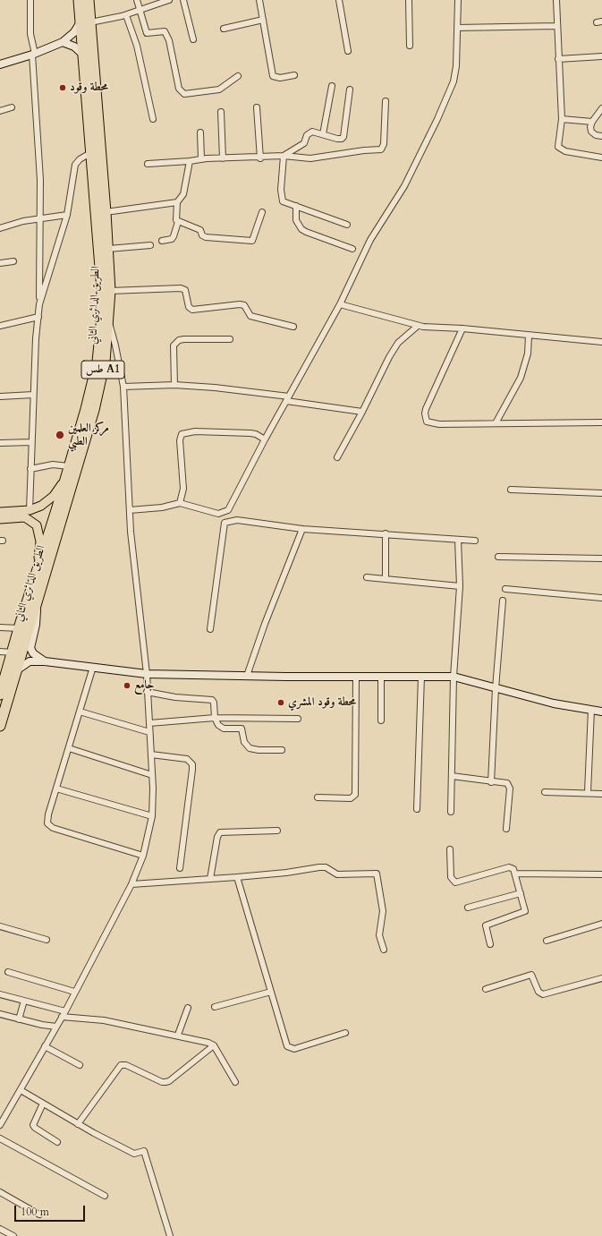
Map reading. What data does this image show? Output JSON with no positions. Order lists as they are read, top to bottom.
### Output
{
  "streets": {
    "highway": ["الطريق الدائري الثاني", "طس A1"]
  },
  "places": [
    "محطة وقود",
    "مركز العلمين الطبي",
    "جامع",
    "محطة وقود المشري"
  ],
  "scale_bar": "100 m"
}
